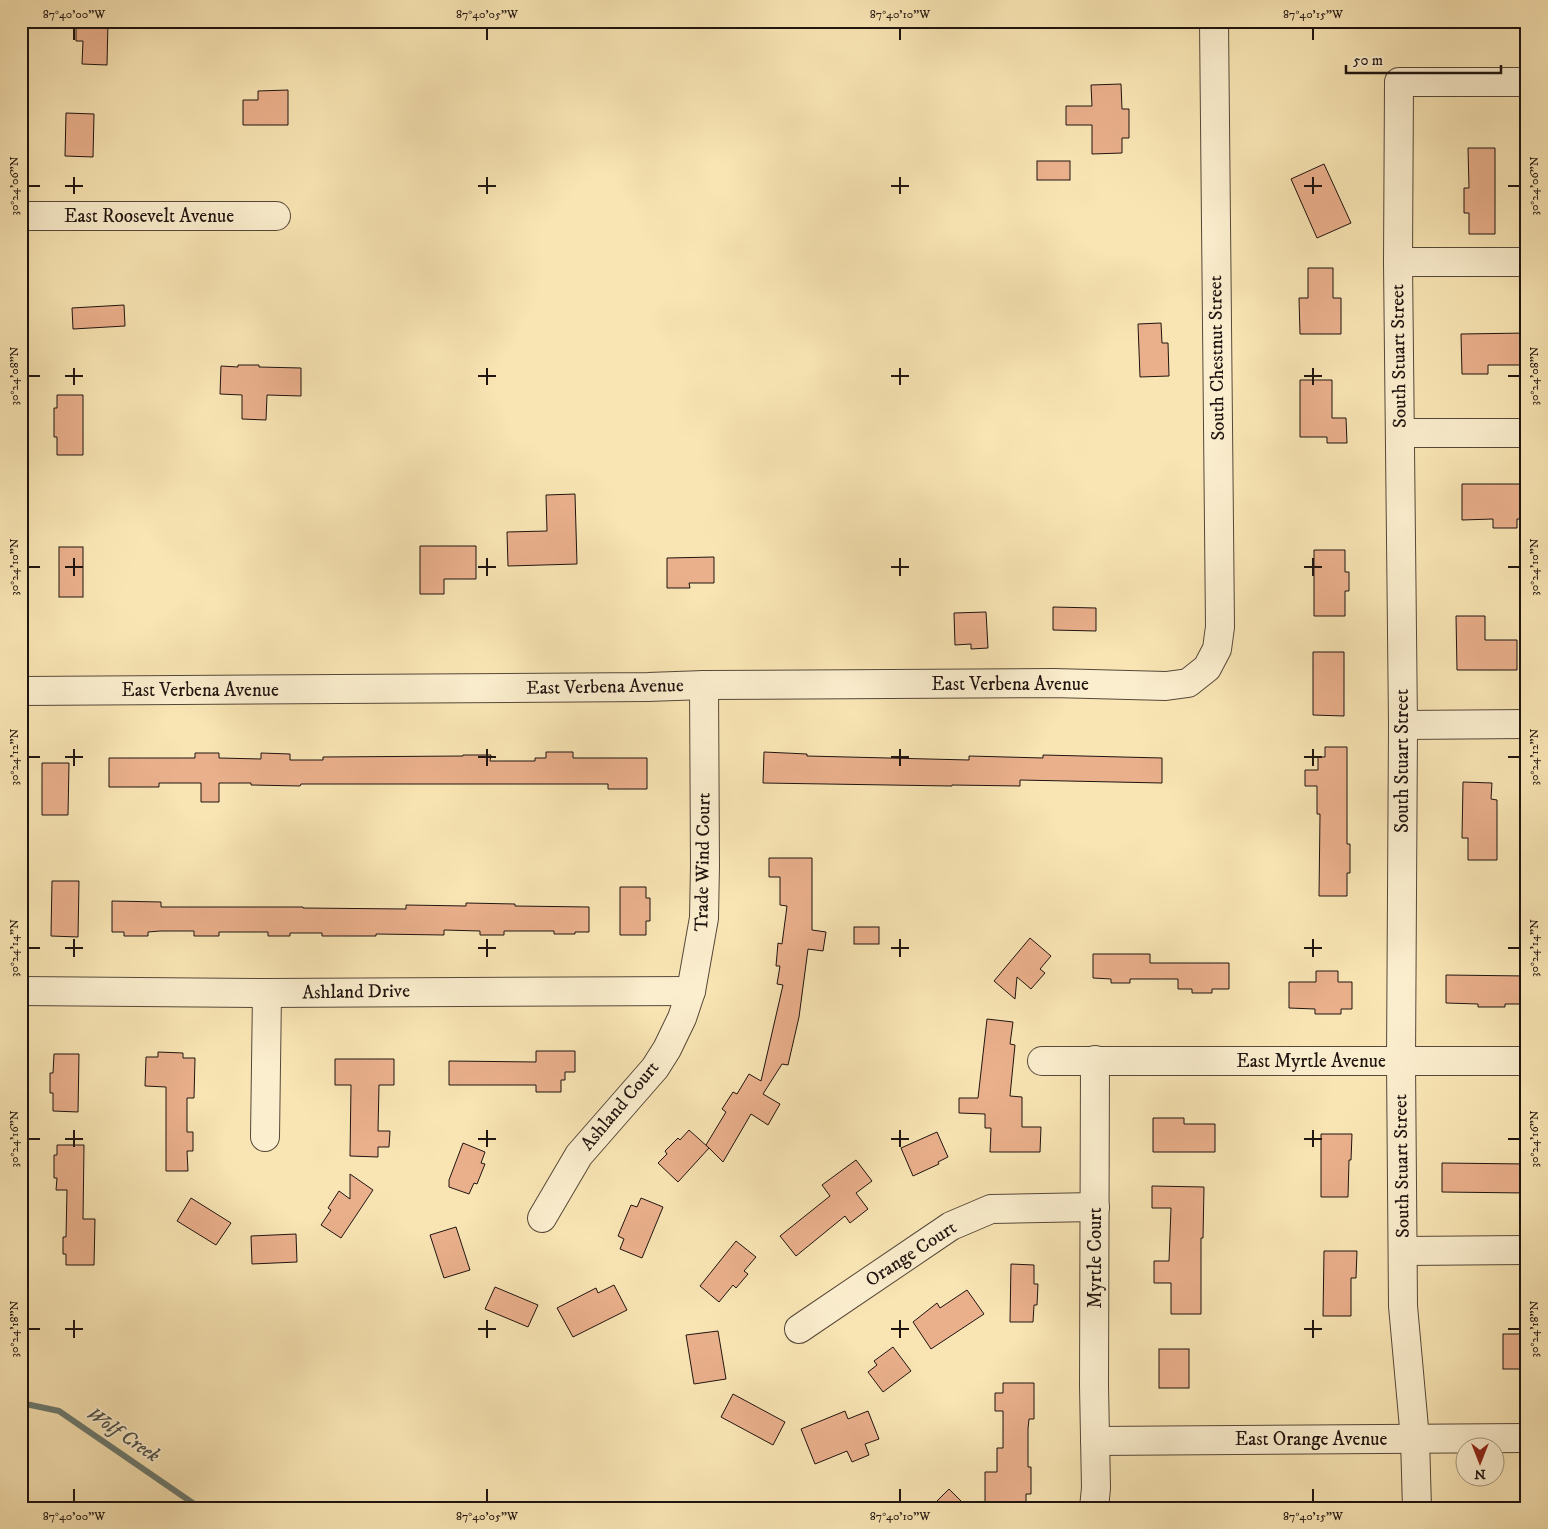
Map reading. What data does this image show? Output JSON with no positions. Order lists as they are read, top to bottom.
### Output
{
  "streets": {
    "street": [
      "East Roosevelt Avenue",
      "South Stuart Street",
      "South Chestnut Street",
      "East Verbena Avenue",
      "Trade Wind Court",
      "Ashland Drive",
      "East Myrtle Avenue",
      "Ashland Court",
      "Orange Court",
      "Myrtle Court",
      "East Orange Avenue"
    ]
  },
  "crossings": [
    ["South Stuart Street", "East Myrtle Avenue"],
    ["South Stuart Street", "East Orange Avenue"],
    ["South Chestnut Street", "East Verbena Avenue"],
    ["East Verbena Avenue", "Trade Wind Court"],
    ["Trade Wind Court", "Ashland Drive"],
    ["Trade Wind Court", "Ashland Court"],
    ["Ashland Drive", "Ashland Court"],
    ["East Myrtle Avenue", "Myrtle Court"],
    ["Orange Court", "Myrtle Court"],
    ["Myrtle Court", "East Orange Avenue"]
  ],
  "water": ["Wolf Creek"],
  "scale_bar": "50 m",
  "north": "bottom",
  "coordinates": [
    "87°40'00\"W",
    "87°40'05\"W",
    "87°40'10\"W",
    "87°40'15\"W",
    "30°24'06\"N",
    "30°24'08\"N",
    "30°24'10\"N",
    "30°24'12\"N",
    "30°24'14\"N",
    "30°24'16\"N",
    "30°24'18\"N"
  ]
}
